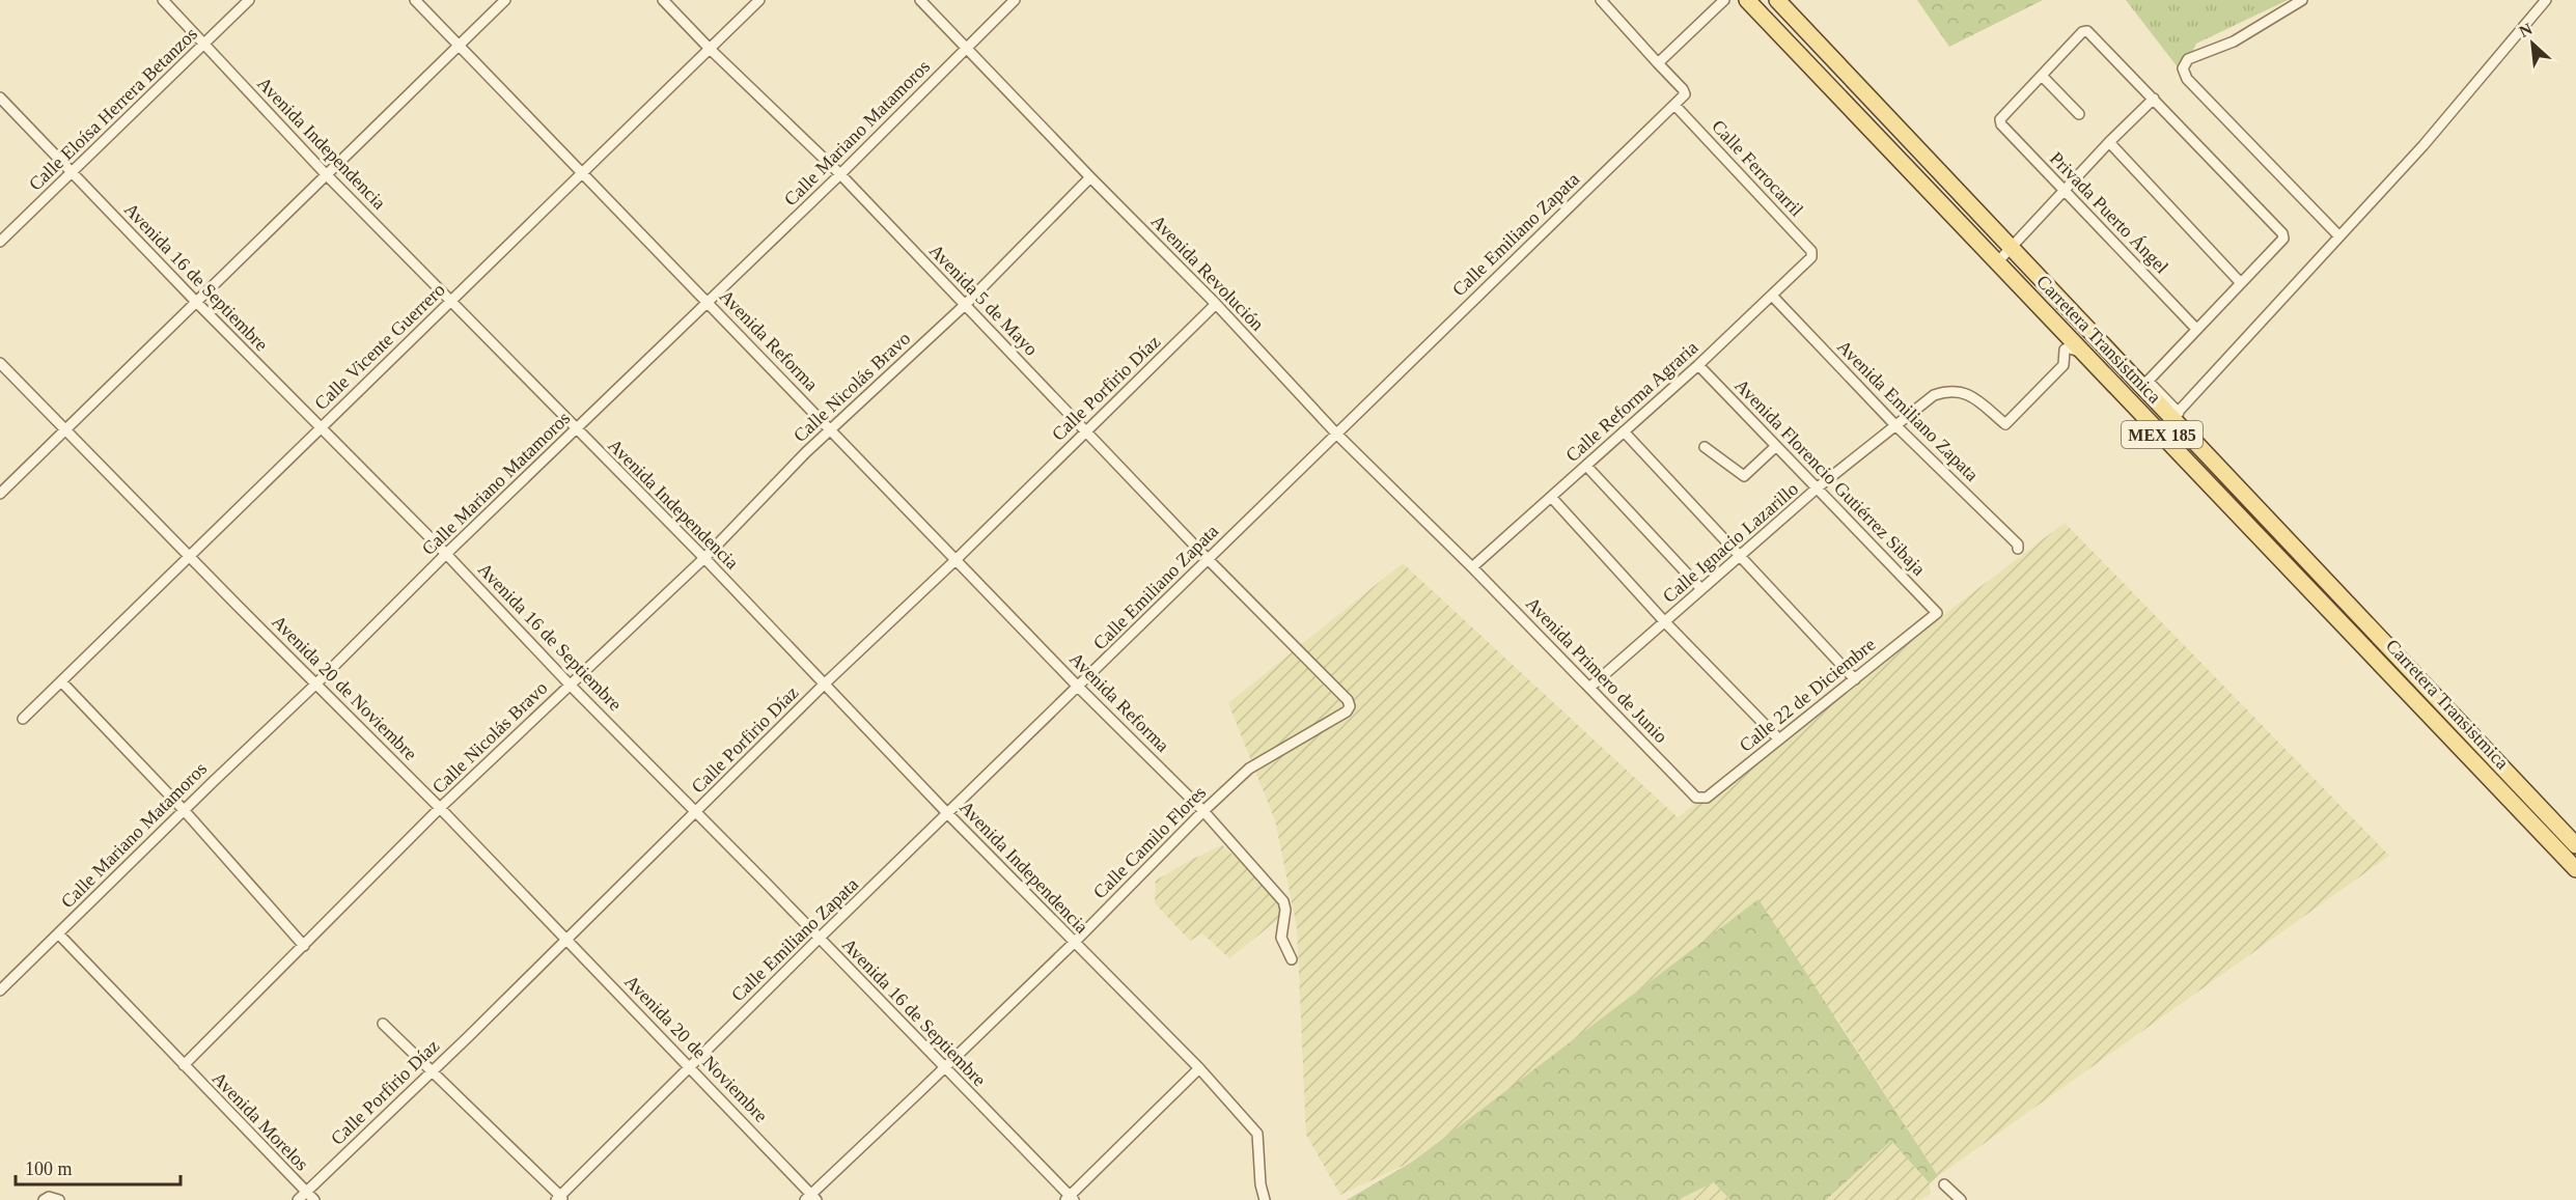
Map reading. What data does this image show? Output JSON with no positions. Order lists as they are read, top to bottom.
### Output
{
  "streets": {
    "main road": ["Carretera Transistmica", "MEX 185"],
    "street": [
      "Calle Eloísa Herrera Betanzos",
      "Calle Mariano Matamoros",
      "Avenida Independencia",
      "Calle Ferrocarril",
      "Privada Puerto Ángel",
      "Calle Emiliano Zapata",
      "Avenida Revolución",
      "Avenida 16 de Septiembre",
      "Avenida 5 de Mayo",
      "Avenida Reforma",
      "Calle Vicente Guerrero",
      "Calle Nicolás Bravo",
      "Calle Porfirio Díaz",
      "Calle Reforma Agraria",
      "Avenida Emiliano Zapata",
      "Avenida Florencio Gutiérrez Sibaja",
      "Calle Ignacio Lazarillo",
      "Avenida Primero de Junio",
      "Avenida 20 de Noviembre",
      "Calle 22 de Diciembre",
      "Calle Camilo Flores",
      "Avenida Morelos"
    ]
  },
  "crossings": [
    ["Calle Eloísa Herrera Betanzos", "Avenida Independencia"],
    ["Calle Eloísa Herrera Betanzos", "Avenida 16 de Septiembre"],
    ["Calle Mariano Matamoros", "Avenida Independencia"],
    ["Calle Mariano Matamoros", "Avenida Revolución"],
    ["Calle Mariano Matamoros", "Avenida 16 de Septiembre"],
    ["Calle Mariano Matamoros", "Avenida 5 de Mayo"],
    ["Calle Mariano Matamoros", "Avenida Reforma"],
    ["Calle Mariano Matamoros", "Avenida 20 de Noviembre"],
    ["Calle Mariano Matamoros", "Avenida Morelos"],
    ["Avenida Independencia", "Calle Emiliano Zapata"],
    ["Avenida Independencia", "Calle Vicente Guerrero"],
    ["Avenida Independencia", "Calle Nicolás Bravo"],
    ["Avenida Independencia", "Calle Porfirio Díaz"],
    ["Avenida Independencia", "Calle Camilo Flores"],
    ["Calle Ferrocarril", "Calle Emiliano Zapata"],
    ["Calle Ferrocarril", "Calle Reforma Agraria"],
    ["Calle Emiliano Zapata", "Avenida Revolución"],
    ["Calle Emiliano Zapata", "Avenida 16 de Septiembre"],
    ["Calle Emiliano Zapata", "Avenida 5 de Mayo"],
    ["Calle Emiliano Zapata", "Avenida Reforma"],
    ["Calle Emiliano Zapata", "Avenida 20 de Noviembre"],
    ["Avenida Revolución", "Calle Nicolás Bravo"],
    ["Avenida Revolución", "Calle Porfirio Díaz"],
    ["Avenida Revolución", "Calle Reforma Agraria"],
    ["Avenida Revolución", "Avenida Primero de Junio"],
    ["Avenida 16 de Septiembre", "Calle Vicente Guerrero"],
    ["Avenida 16 de Septiembre", "Calle Nicolás Bravo"],
    ["Avenida 16 de Septiembre", "Calle Porfirio Díaz"],
    ["Avenida 16 de Septiembre", "Calle Camilo Flores"],
    ["Avenida 5 de Mayo", "Calle Vicente Guerrero"],
    ["Avenida 5 de Mayo", "Calle Nicolás Bravo"],
    ["Avenida 5 de Mayo", "Calle Porfirio Díaz"],
    ["Avenida 5 de Mayo", "Calle Camilo Flores"],
    ["Carretera Transistmica", "Calle Ignacio Lazarillo"],
    ["Avenida Reforma", "Calle Vicente Guerrero"],
    ["Avenida Reforma", "Calle Nicolás Bravo"],
    ["Avenida Reforma", "Calle Porfirio Díaz"],
    ["Avenida Reforma", "Calle Camilo Flores"],
    ["Calle Vicente Guerrero", "Avenida 20 de Noviembre"],
    ["Calle Nicolás Bravo", "Avenida 20 de Noviembre"],
    ["Calle Nicolás Bravo", "Avenida Morelos"],
    ["Calle Porfirio Díaz", "Avenida 20 de Noviembre"],
    ["Calle Porfirio Díaz", "Avenida Morelos"],
    ["Calle Reforma Agraria", "Avenida Emiliano Zapata"],
    ["Calle Reforma Agraria", "Avenida Florencio Gutiérrez Sibaja"],
    ["Calle Reforma Agraria", "Avenida Primero de Junio"],
    ["Avenida Emiliano Zapata", "Calle Ignacio Lazarillo"],
    ["Avenida Florencio Gutiérrez Sibaja", "Calle Ignacio Lazarillo"],
    ["Avenida Florencio Gutiérrez Sibaja", "Calle 22 de Diciembre"],
    ["Calle Ignacio Lazarillo", "Avenida Primero de Junio"],
    ["Avenida Primero de Junio", "Calle 22 de Diciembre"],
    ["Avenida 20 de Noviembre", "Calle Camilo Flores"]
  ],
  "scale_bar": "100 m",
  "north": "top left"
}
